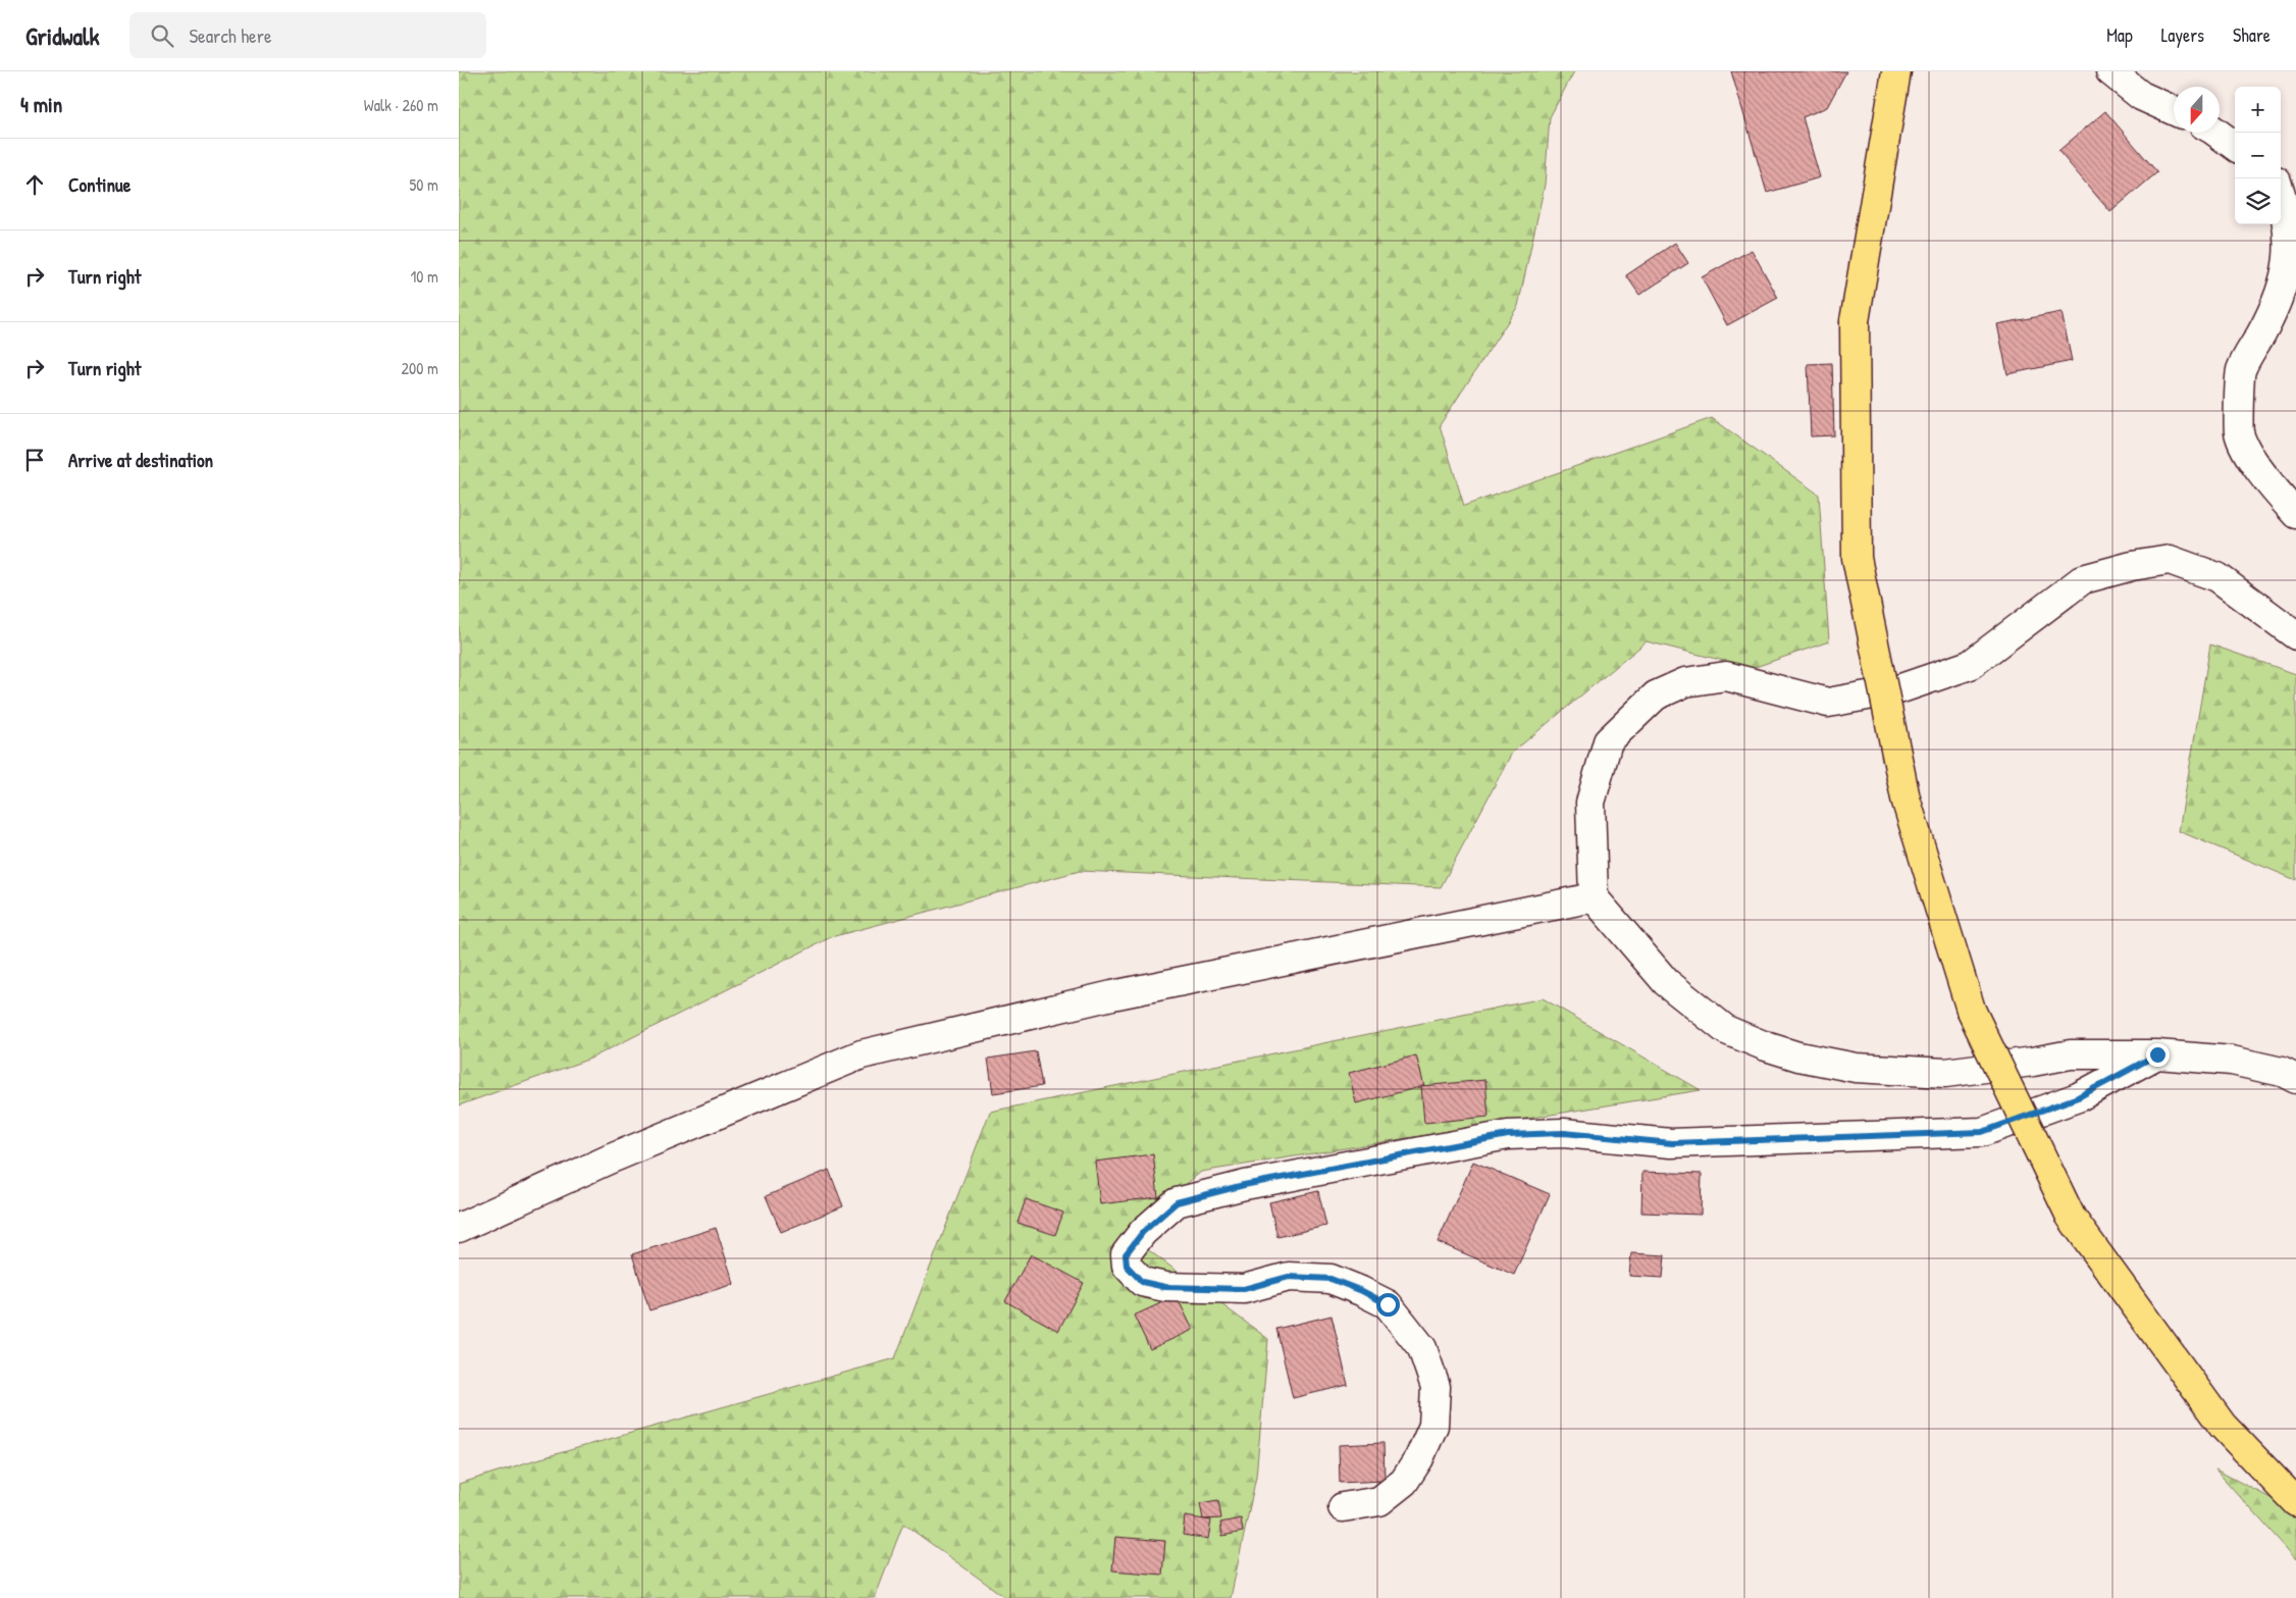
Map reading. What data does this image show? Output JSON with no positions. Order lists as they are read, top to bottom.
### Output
{
  "north": "bottom",
  "page": {
    "header": "Gridwalk",
    "search": "Search here",
    "nav": ["Map", "Layers", "Share"],
    "heading": ["4 min", "Walk · 260 m"],
    "map_buttons": ["+", "−"],
    "list": [
      ["Continue", "50 m"],
      ["Turn right", "10 m"],
      ["Turn right", "200 m"],
      "Arrive at destination"
    ]
  }
}
